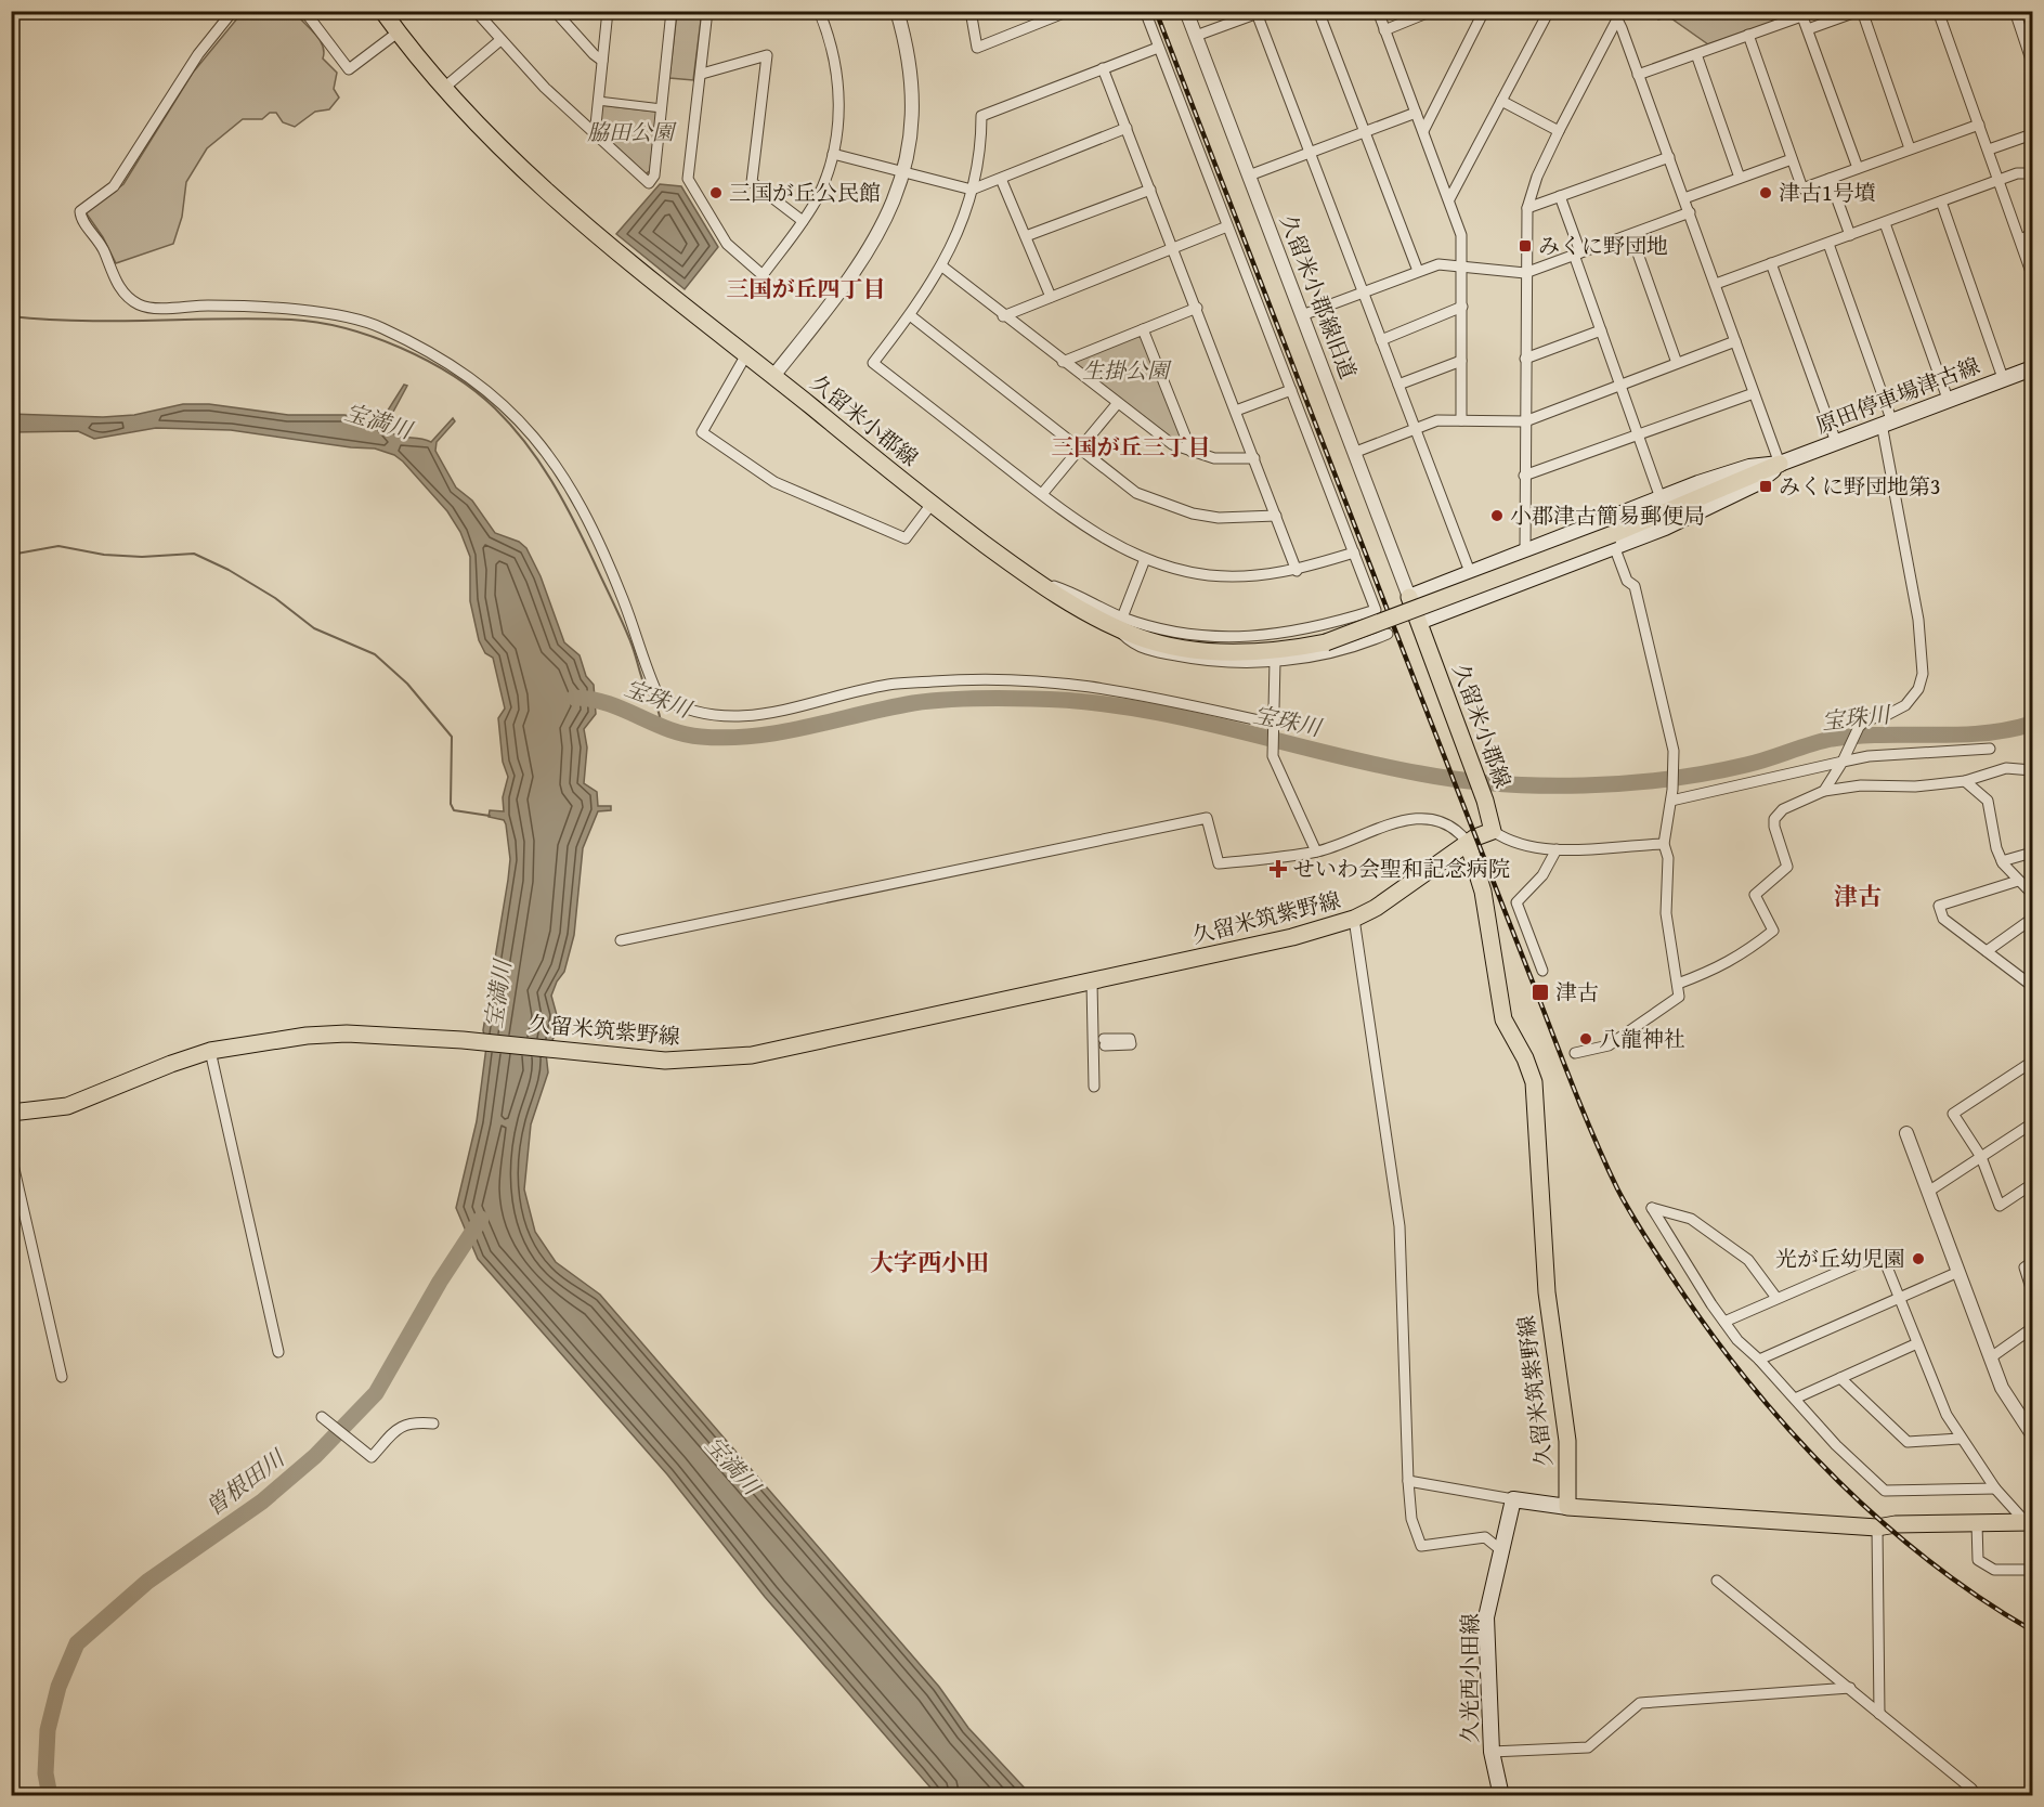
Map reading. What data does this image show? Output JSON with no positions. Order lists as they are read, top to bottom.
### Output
{
  "streets": {
    "main road": [
      "原田停車場津古線",
      "久留米小郡線",
      "久留米筑紫野線",
      "久光西小田線"
    ],
    "street": ["久留米小郡線旧道"]
  },
  "crossings": [
    ["久留米小郡線旧道", "原田停車場津古線"],
    ["久留米小郡線旧道", "久留米小郡線"],
    ["原田停車場津古線", "久留米小郡線"]
  ],
  "districts": [
    "三国が丘四丁目",
    "三国が丘三丁目",
    "津古",
    "大字西小田"
  ],
  "water": ["宝満川", "宝珠川", "曽根田川"],
  "parks": ["脇田公園", "生掛公園"],
  "places": {
    "other": [
      "三国が丘公民館",
      "津古1号墳",
      "小郡津古簡易郵便局",
      "八龍神社",
      "光が丘幼児園"
    ],
    "transit": ["みくに野団地", "みくに野団地第3", "津古"],
    "health": ["せいわ会聖和記念病院"]
  }
}
